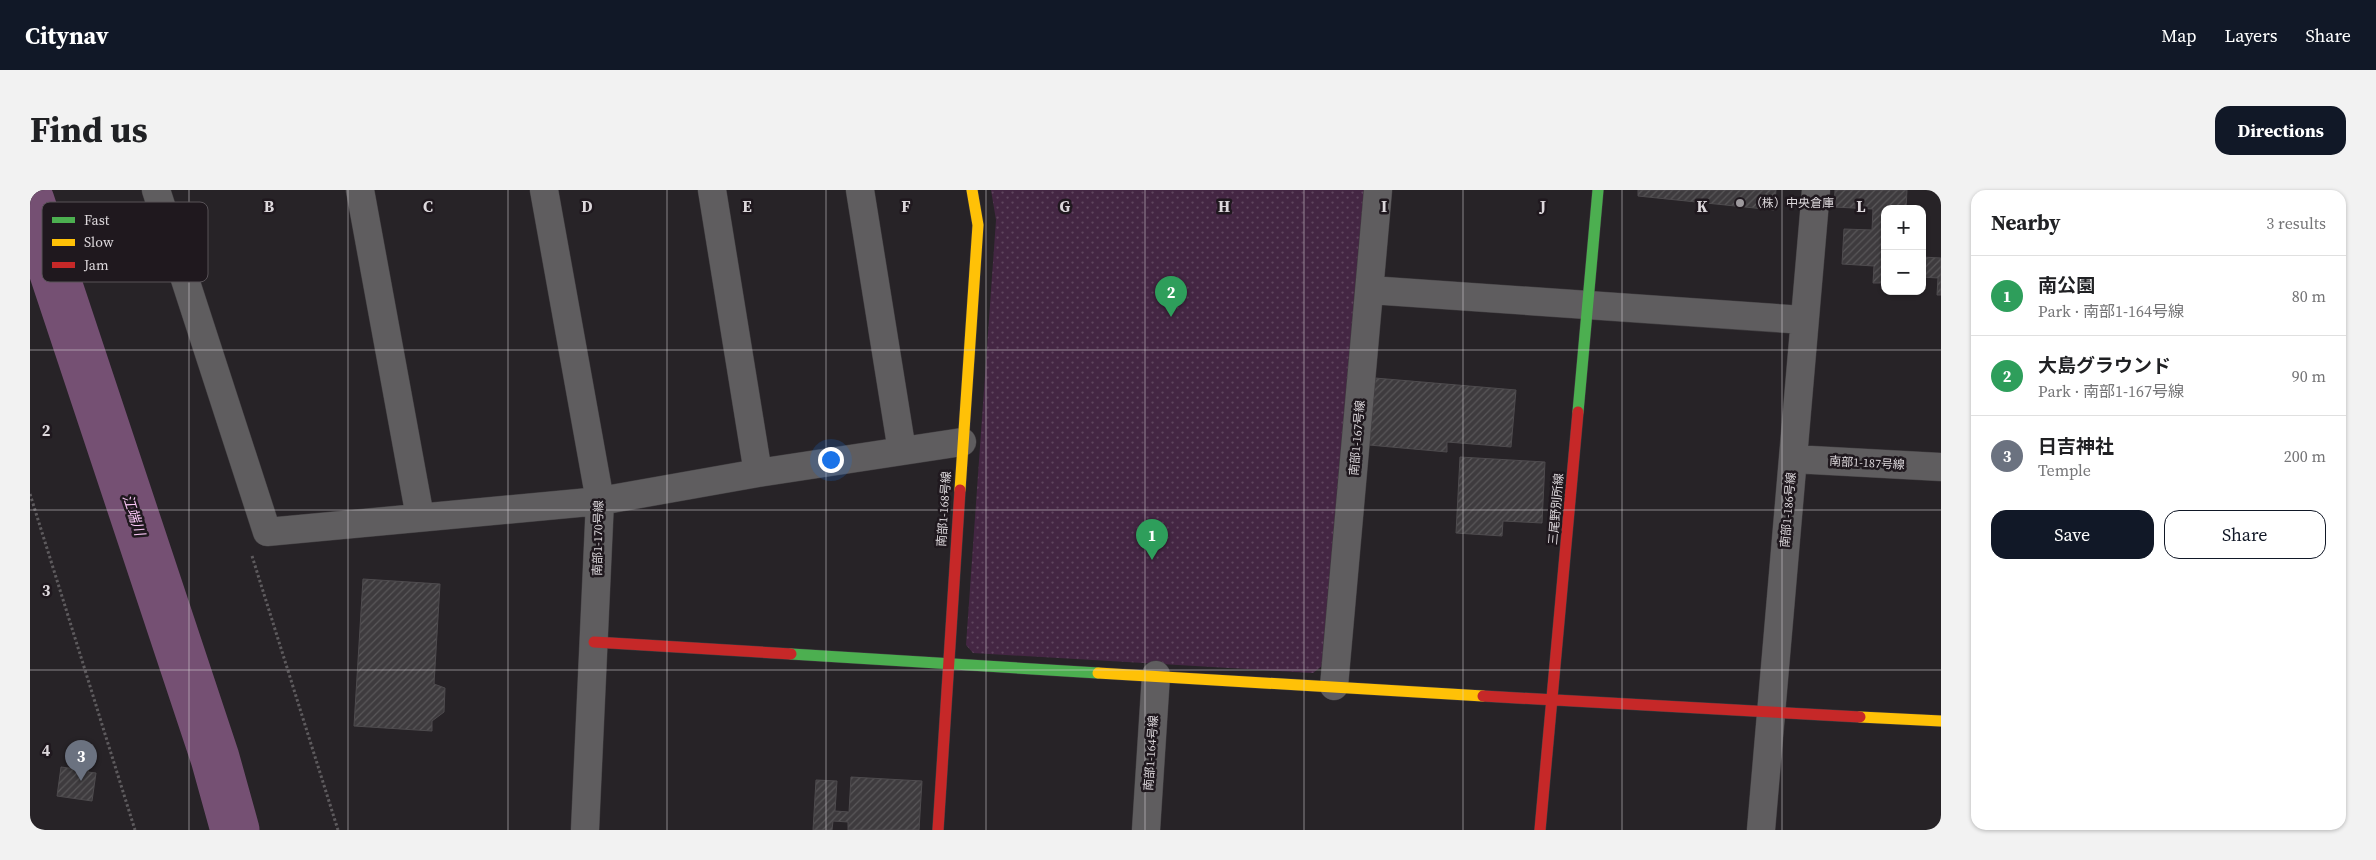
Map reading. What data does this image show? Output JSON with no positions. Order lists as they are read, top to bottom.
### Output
{
  "streets": {
    "street": [
      "南部1-167号線",
      "南部1-187号線",
      "南部1-168号線",
      "三尾野別所線",
      "南部1-186号線",
      "南部1-170号線",
      "南部1-164号線"
    ]
  },
  "crossings": [
    ["南部1-187号線", "南部1-186号線"]
  ],
  "water": ["江端川"],
  "places": ["（株）中央倉庫"],
  "legend": ["Fast", "Slow", "Jam"],
  "page": {
    "header": "Citynav",
    "nav": ["Map", "Layers", "Share"],
    "title": "Find us",
    "buttons": [
      "Directions",
      ["Save", "Share"]
    ],
    "heading": ["Nearby", "3 results"],
    "map_buttons": ["+", "−"],
    "list": [
      {
        "mark": "1",
        "name": "南公園",
        "note": "Park · 南部1-164号線",
        "value": "80 m"
      },
      {
        "mark": "2",
        "name": "大島グラウンド",
        "note": "Park · 南部1-167号線",
        "value": "90 m"
      },
      {
        "mark": "3",
        "name": "日吉神社",
        "note": "Temple",
        "value": "200 m"
      }
    ],
    "pins": ["2", "1", "3"]
  },
  "grid": {
    "columns": [
      "B",
      "C",
      "D",
      "E",
      "F",
      "G",
      "H",
      "I",
      "J",
      "K",
      "L"
    ],
    "rows": ["2", "3", "4"]
  }
}
